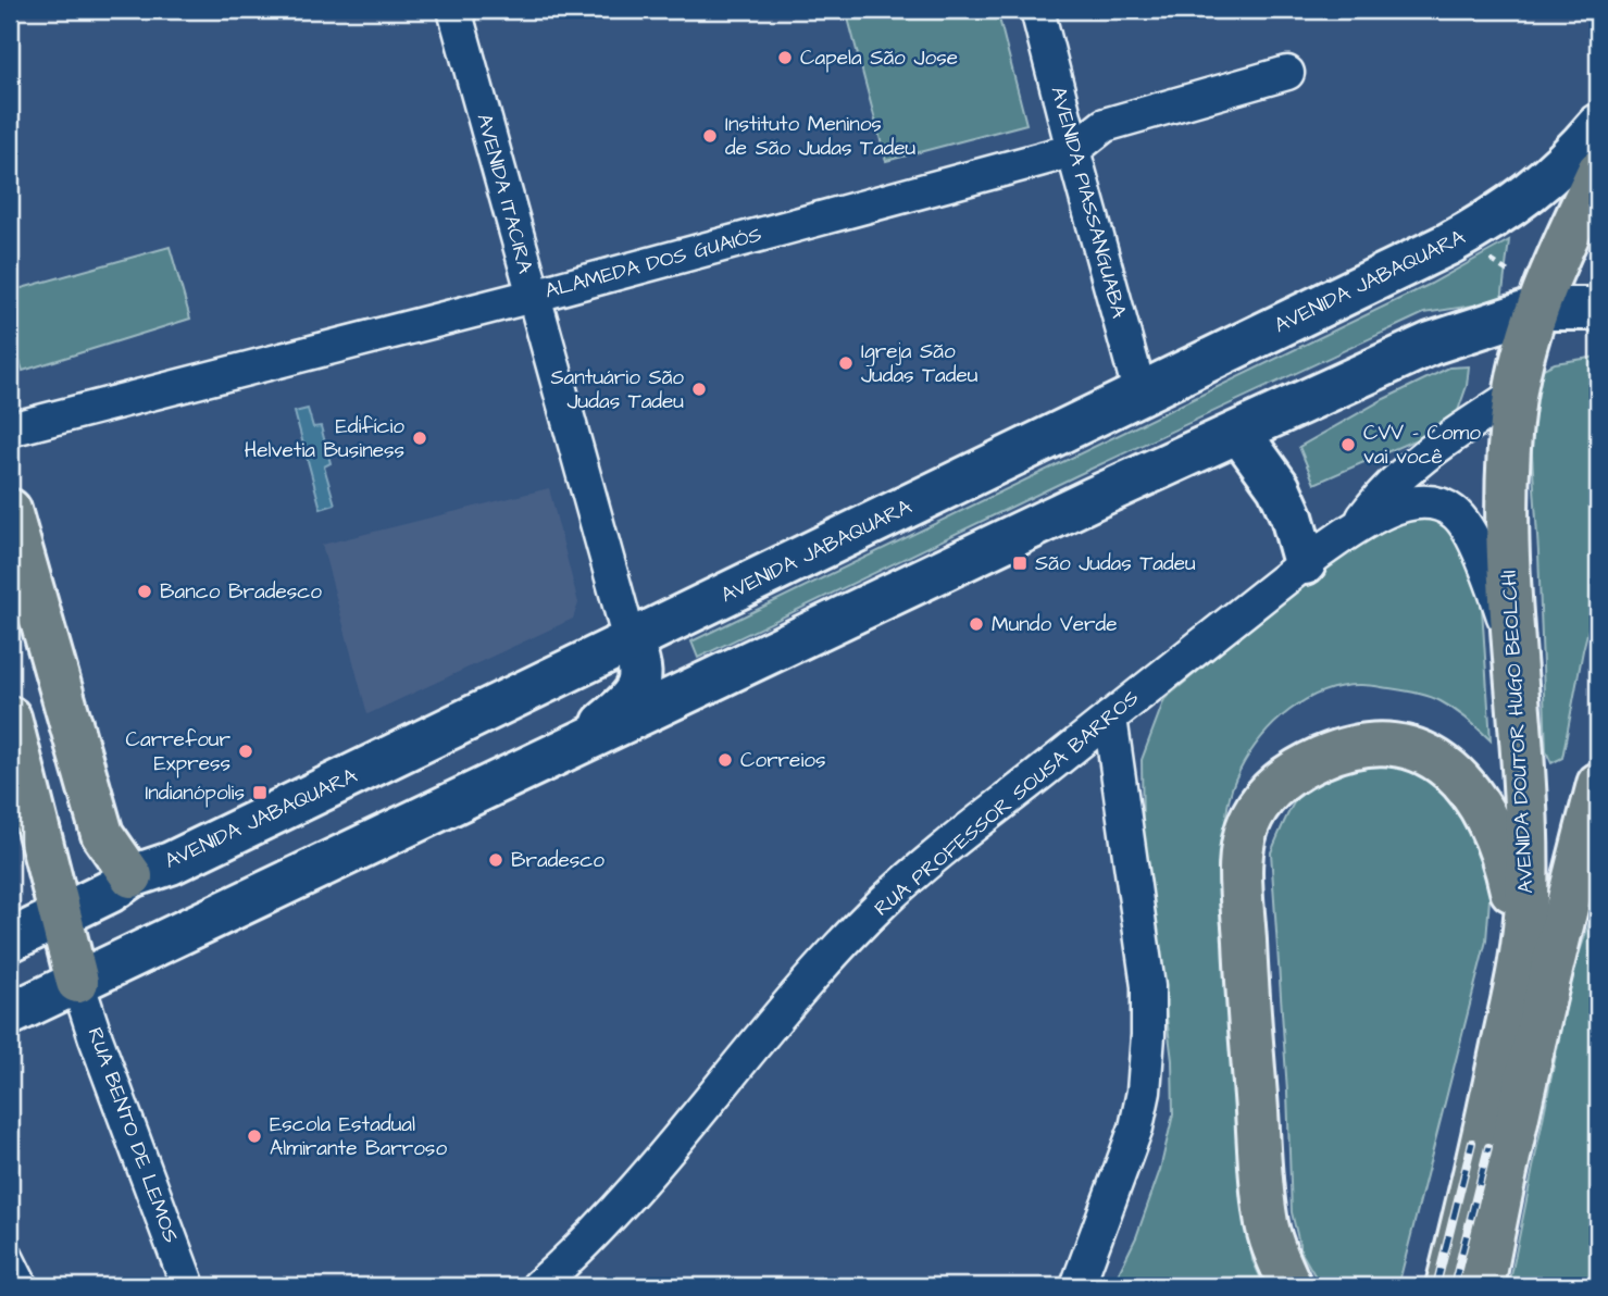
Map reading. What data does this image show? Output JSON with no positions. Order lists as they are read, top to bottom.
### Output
{
  "streets": {
    "main road": ["AVENIDA JABAQUARA", "AVENIDA DOUTOR HUGO BEOLCHI"],
    "street": [
      "AVENIDA ITACIRA",
      "AVENIDA PIASSANGUABA",
      "ALAMEDA DOS GUAIÓS",
      "RUA PROFESSOR SOUSA BARROS",
      "RUA BENTO DE LEMOS"
    ]
  },
  "crossings": [
    ["AVENIDA ITACIRA", "ALAMEDA DOS GUAIÓS"],
    ["AVENIDA ITACIRA", "AVENIDA JABAQUARA"],
    ["AVENIDA PIASSANGUABA", "ALAMEDA DOS GUAIÓS"],
    ["AVENIDA PIASSANGUABA", "AVENIDA JABAQUARA"],
    ["AVENIDA DOUTOR HUGO BEOLCHI", "RUA PROFESSOR SOUSA BARROS"]
  ],
  "places": {
    "other": [
      "Capela São Jose",
      "Instituto Meninos de São Judas Tadeu",
      "Igreja São Judas Tadeu",
      "Santuário São Judas Tadeu",
      "Edifício Helvetia Business",
      "CVV - Como vai você",
      "Banco Bradesco",
      "Mundo Verde",
      "Carrefour Express",
      "Correios",
      "Bradesco",
      "Escola Estadual Almirante Barroso"
    ],
    "transit": ["São Judas Tadeu", "Indianópolis"]
  }
}
